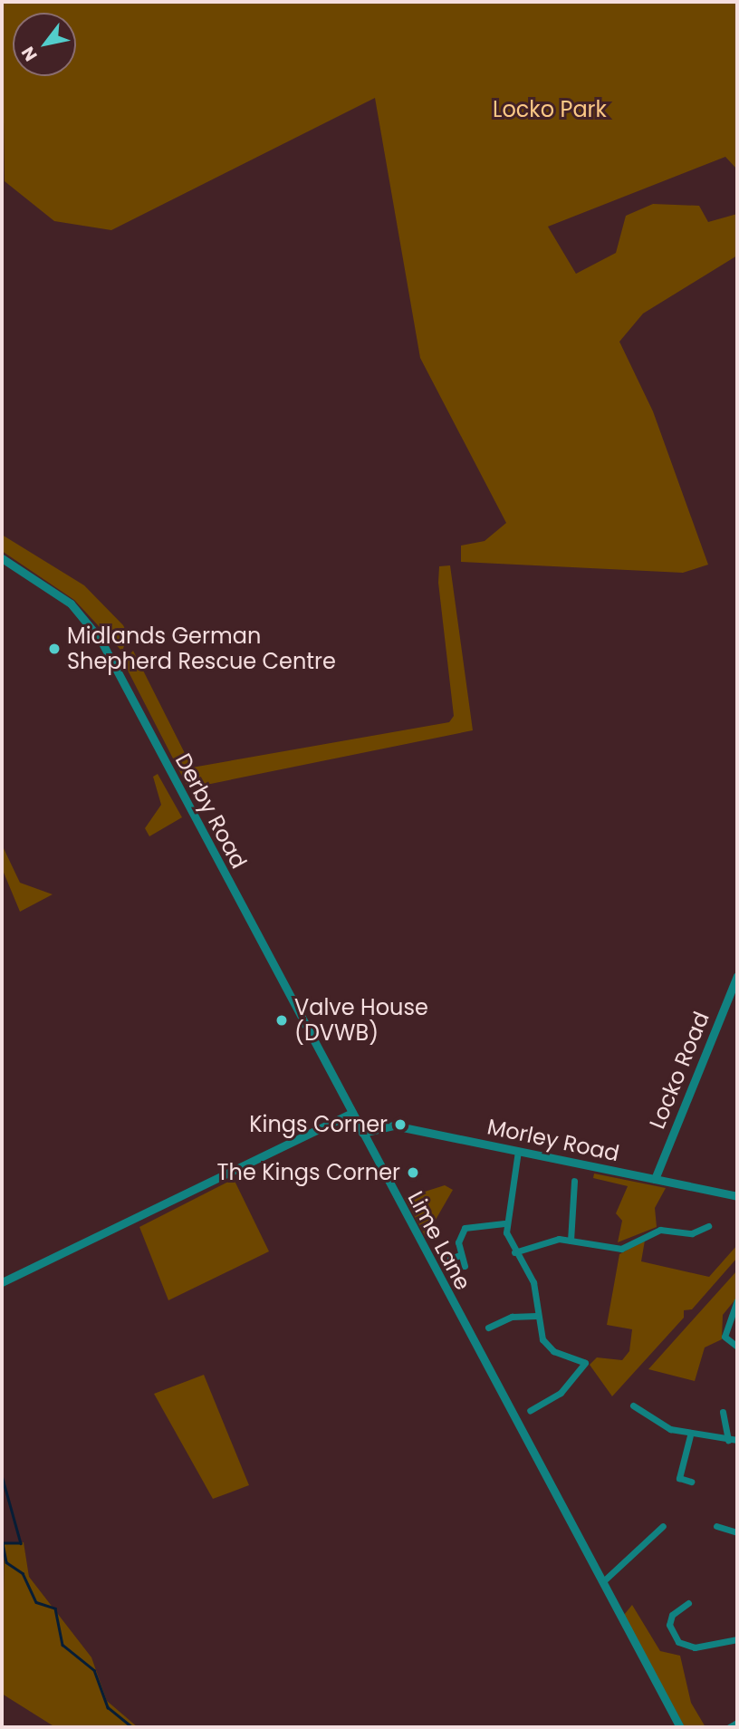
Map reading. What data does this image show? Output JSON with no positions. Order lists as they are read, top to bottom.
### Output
{
  "streets": {
    "street": [
      "Derby Road",
      "Locko Road",
      "Morley Road",
      "Lime Lane"
    ]
  },
  "crossings": [
    ["Derby Road", "Lime Lane"],
    ["Locko Road", "Morley Road"],
    ["Morley Road", "Lime Lane"]
  ],
  "parks": ["Locko Park"],
  "places": [
    "Midlands German Shepherd Rescue Centre",
    "Valve House (DVWB)",
    "Kings Corner",
    "The Kings Corner"
  ],
  "north": "bottom left"
}
